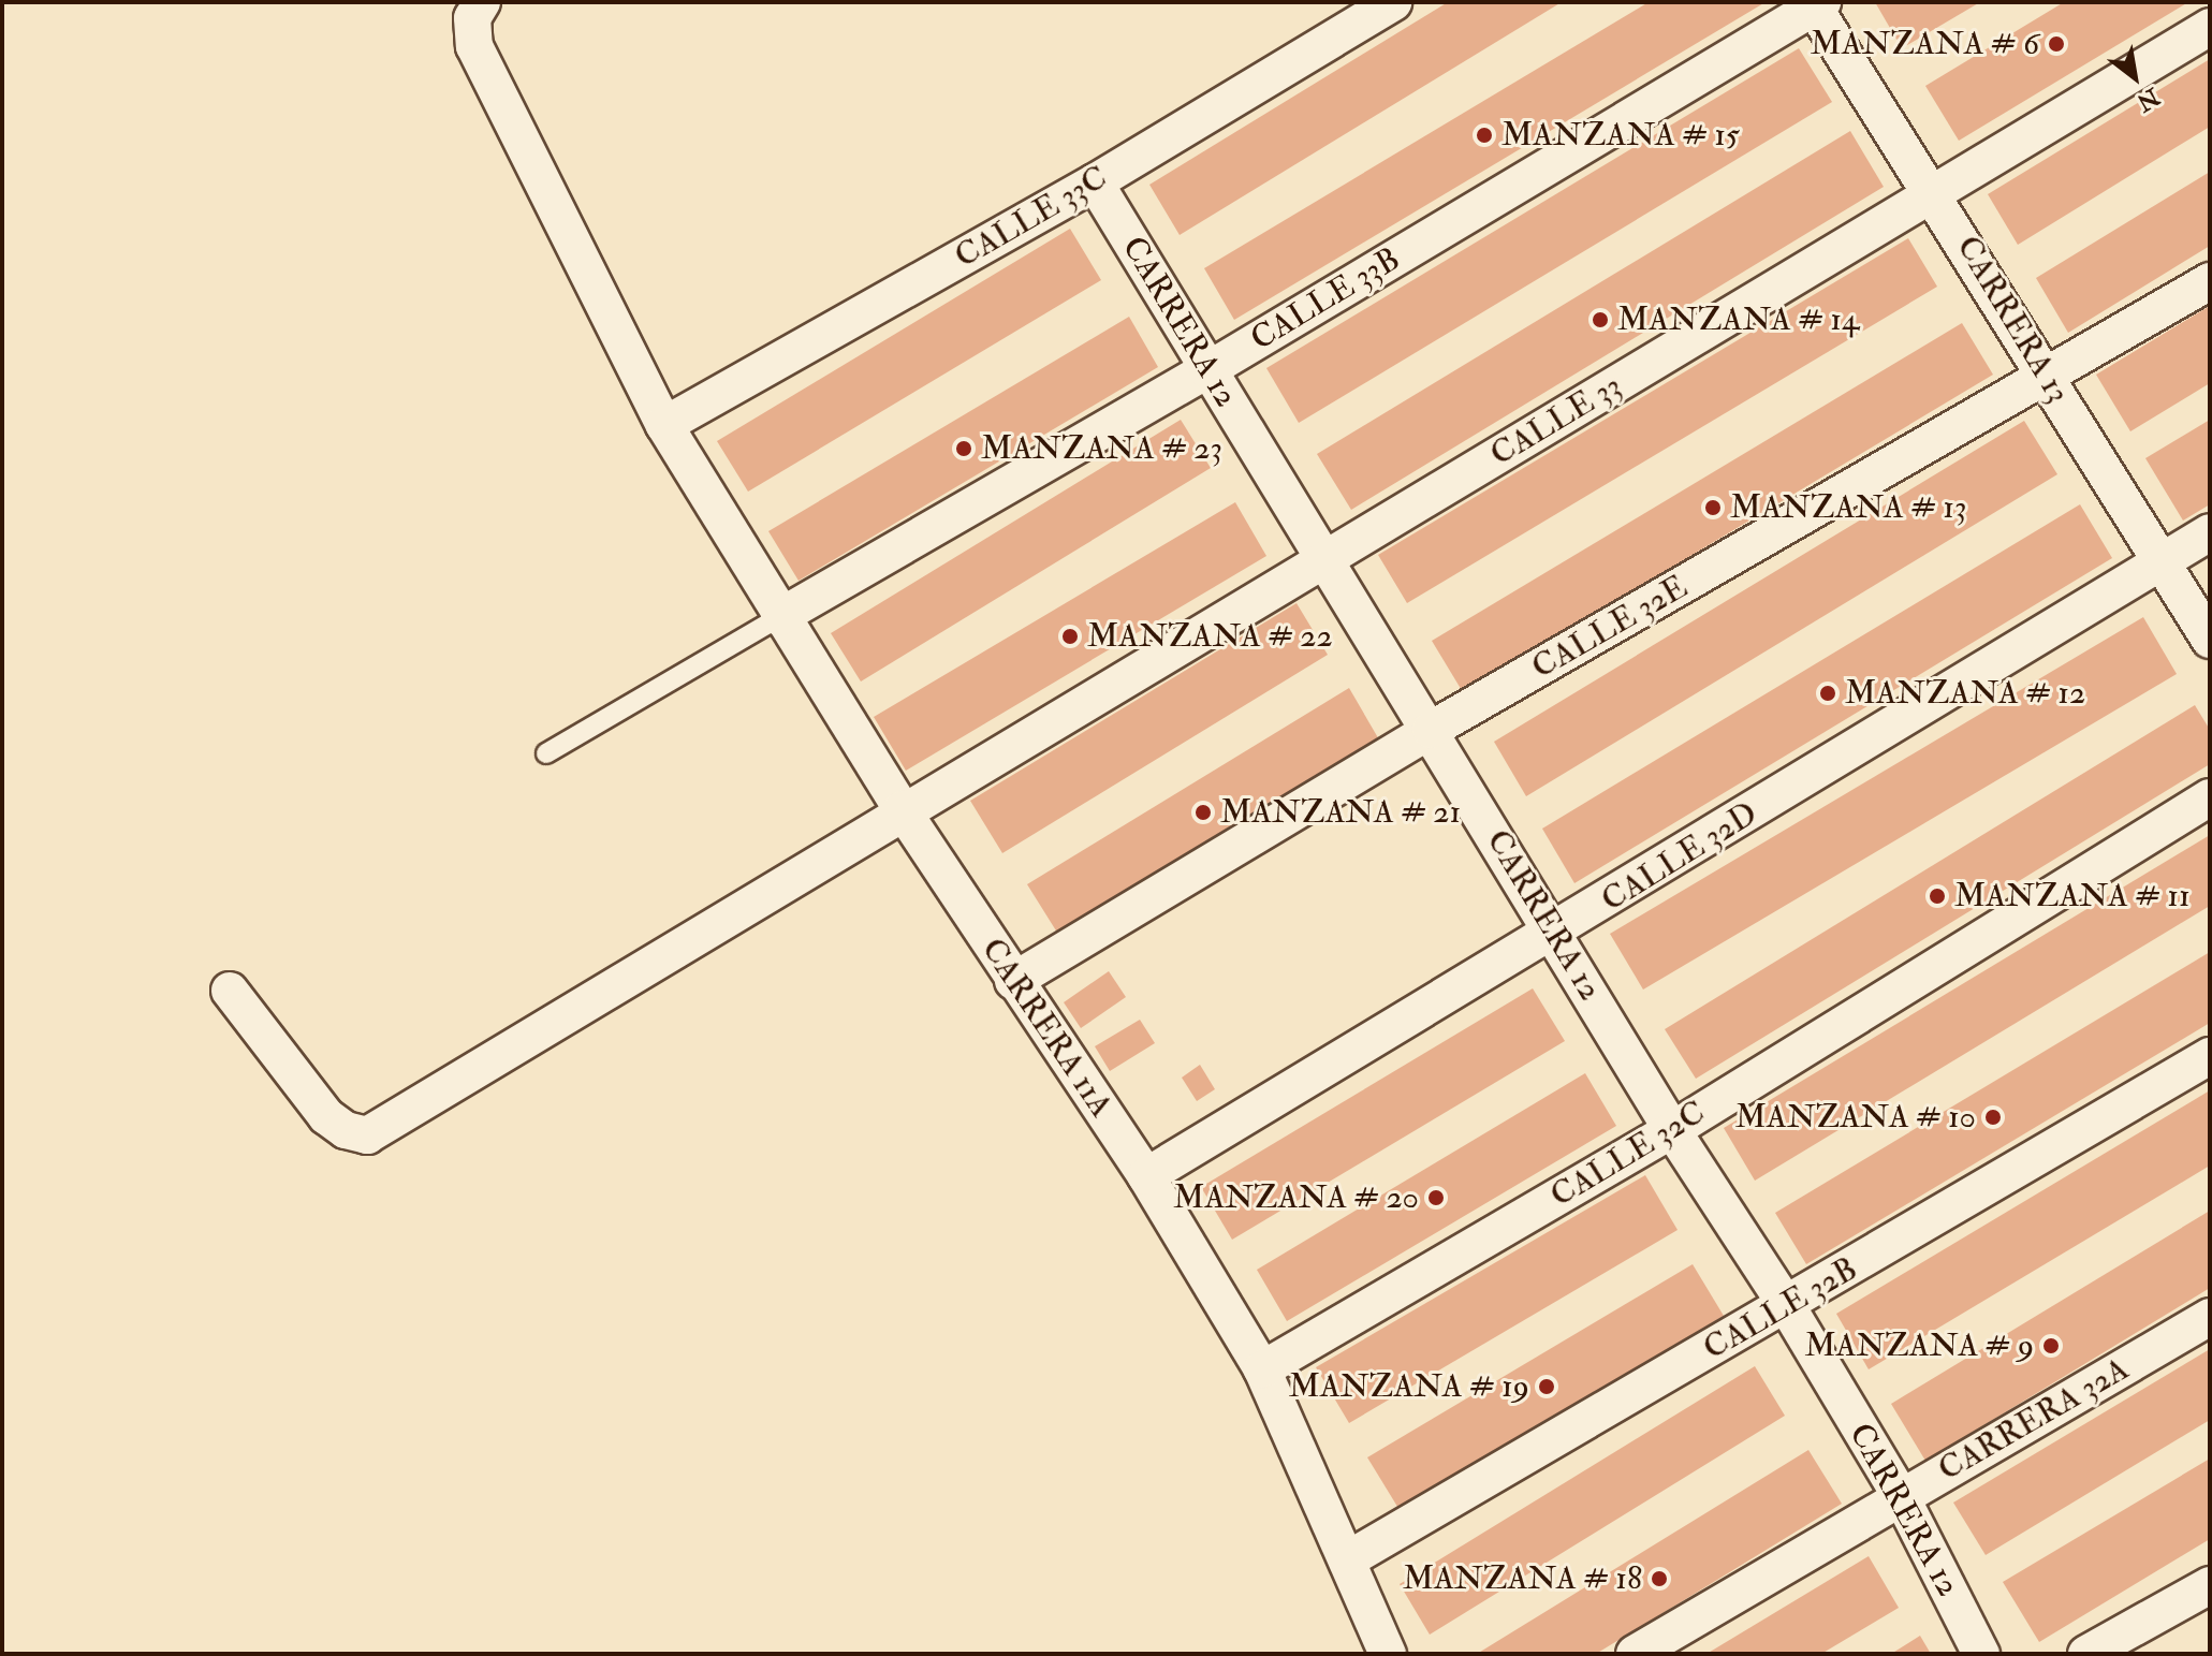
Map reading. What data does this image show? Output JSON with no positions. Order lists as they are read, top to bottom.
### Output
{
  "streets": {
    "street": [
      "CALLE 33C",
      "CALLE 33B",
      "CARRERA 13",
      "CARRERA 12",
      "CALLE 33",
      "CALLE 32E",
      "CALLE 32D",
      "CARRERA 11A",
      "CALLE 32C",
      "CALLE 32B",
      "CARRERA 32A"
    ]
  },
  "crossings": [
    ["CALLE 33C", "CARRERA 12"],
    ["CALLE 33C", "CARRERA 11A"],
    ["CALLE 33B", "CARRERA 13"],
    ["CALLE 33B", "CARRERA 12"],
    ["CALLE 33B", "CARRERA 11A"],
    ["CARRERA 13", "CALLE 33"],
    ["CARRERA 13", "CALLE 32E"],
    ["CARRERA 13", "CALLE 32D"],
    ["CARRERA 12", "CALLE 33"],
    ["CARRERA 12", "CALLE 32E"],
    ["CARRERA 12", "CALLE 32D"],
    ["CARRERA 12", "CALLE 32C"],
    ["CARRERA 12", "CALLE 32B"],
    ["CARRERA 12", "CARRERA 32A"],
    ["CALLE 33", "CARRERA 11A"],
    ["CALLE 32E", "CARRERA 11A"],
    ["CALLE 32D", "CARRERA 11A"],
    ["CARRERA 11A", "CALLE 32C"],
    ["CARRERA 11A", "CALLE 32B"]
  ],
  "places": [
    "MANZANA # 6",
    "MANZANA # 15",
    "MANZANA # 14",
    "MANZANA # 23",
    "MANZANA # 13",
    "MANZANA # 22",
    "MANZANA # 12",
    "MANZANA # 21",
    "MANZANA # 11",
    "MANZANA # 10",
    "MANZANA # 20",
    "MANZANA # 9",
    "MANZANA # 19",
    "MANZANA # 18"
  ],
  "north": "bottom right"
}
